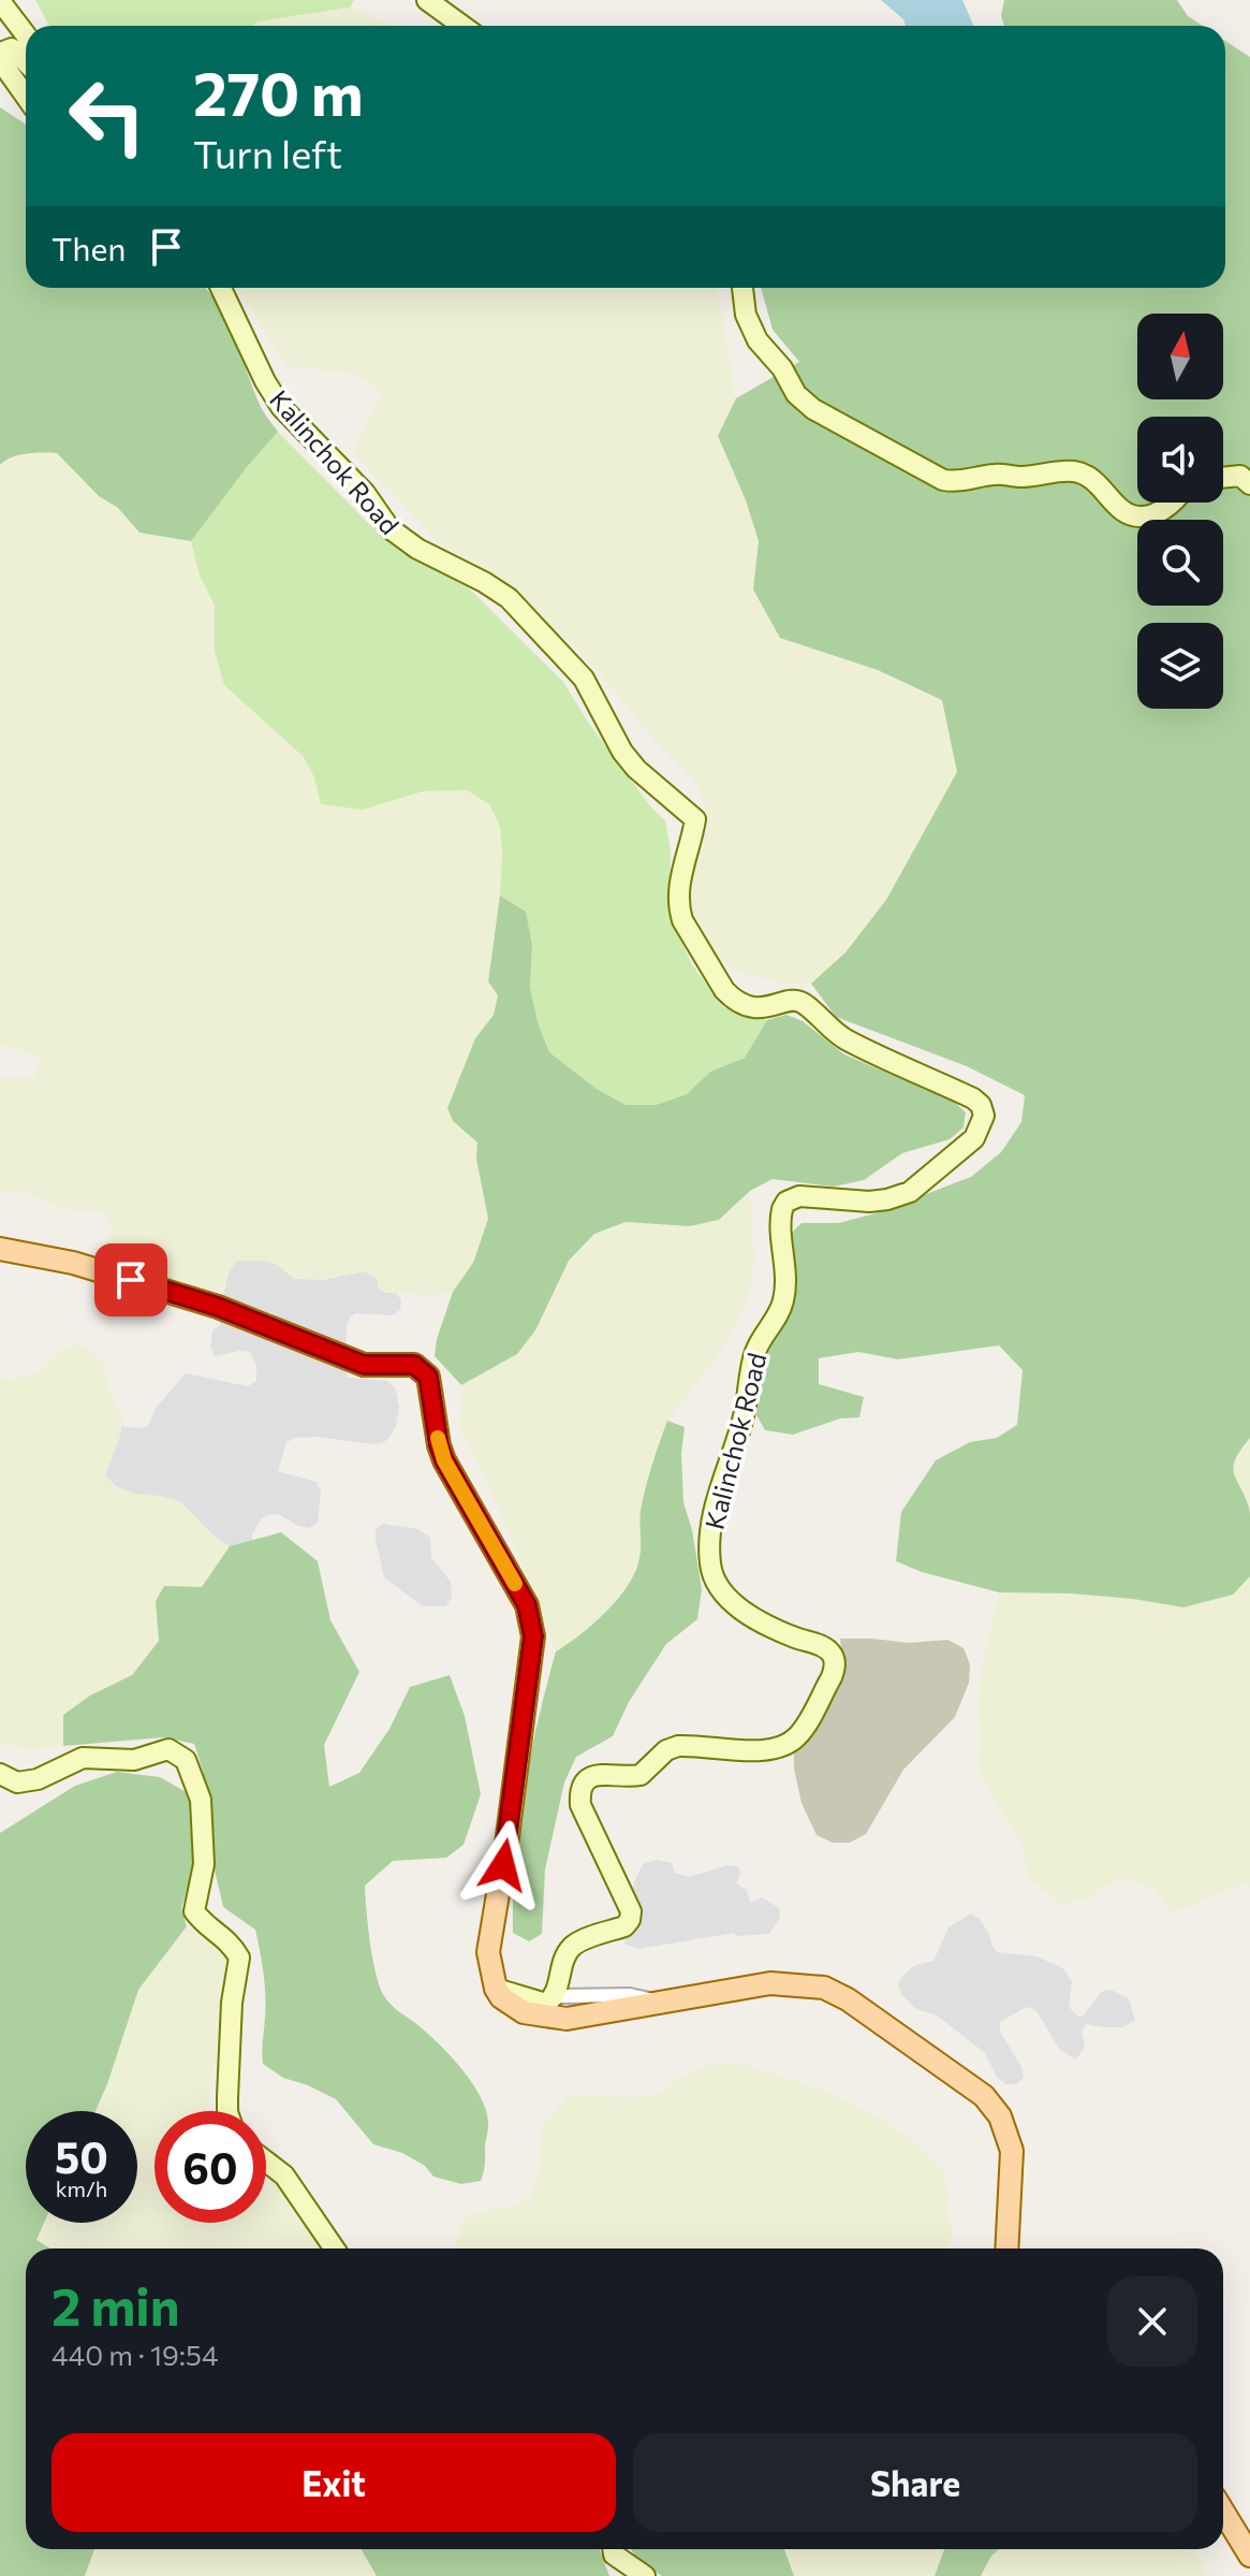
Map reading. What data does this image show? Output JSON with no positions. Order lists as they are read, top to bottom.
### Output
{
  "streets": {
    "street": ["Kalinchok Road"]
  },
  "north": "top",
  "page": {
    "turn": ["270 m", "Turn left"],
    "then": "Then",
    "speed": "50 km/h",
    "limit": "60",
    "heading": ["2 min", "440 m · 19:54"],
    "buttons": ["Exit", "Share"]
  }
}
